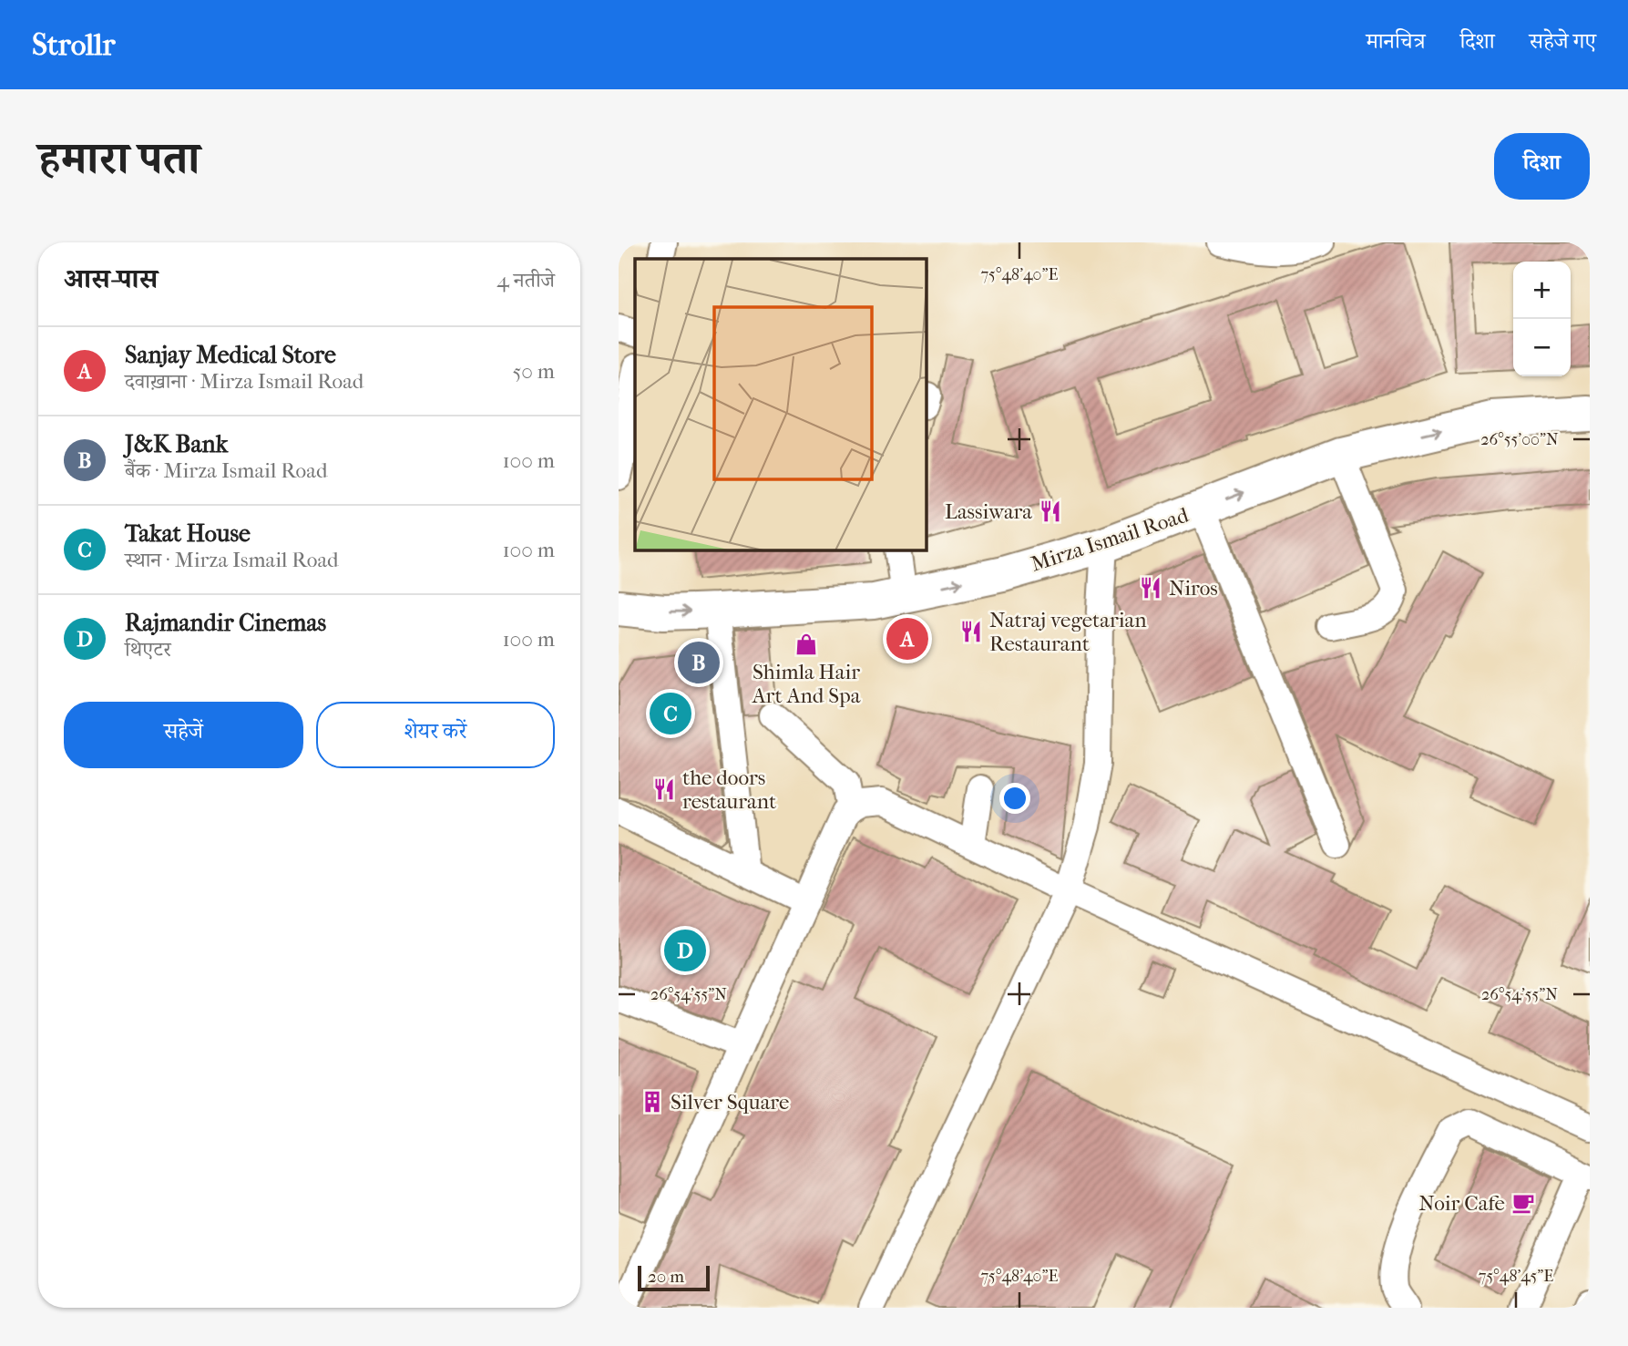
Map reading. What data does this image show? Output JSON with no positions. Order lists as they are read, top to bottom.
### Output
{
  "streets": {
    "highway": ["Mirza Ismail Road"]
  },
  "one_way": ["Mirza Ismail Road"],
  "places": {
    "restaurant": [
      "Lassiwara",
      "Niros",
      "Natraj vegetarian Restaurant",
      "the doors restaurant"
    ],
    "shop": ["Shimla Hair Art And Spa"],
    "building": ["Silver Square"],
    "cafe": ["Noir Cafe"]
  },
  "scale_bar": "20 m",
  "page": {
    "header": "Strollr",
    "nav": ["मानचित्र", "दिशा", "सहेजे गए"],
    "title": "हमारा पता",
    "buttons": [
      "दिशा",
      ["सहेजें", "शेयर करें"]
    ],
    "heading": ["आस-पास", "4 नतीजे"],
    "map_buttons": ["+", "−"],
    "list": [
      {
        "mark": "A",
        "name": "Sanjay Medical Store",
        "note": "दवाख़ाना · Mirza Ismail Road",
        "value": "50 m"
      },
      {
        "mark": "B",
        "name": "J&K Bank",
        "note": "बैंक · Mirza Ismail Road",
        "value": "100 m"
      },
      {
        "mark": "C",
        "name": "Takat House",
        "note": "स्थान · Mirza Ismail Road",
        "value": "100 m"
      },
      {
        "mark": "D",
        "name": "Rajmandir Cinemas",
        "note": "थिएटर",
        "value": "100 m"
      }
    ],
    "pins": [
      "A",
      "B",
      "C",
      "D"
    ],
    "scale": "20 m"
  },
  "coordinates": [
    "75°48'40\"E",
    "26°55'00\"N",
    "26°54'55\"N",
    "75°48'45\"E"
  ]
}
